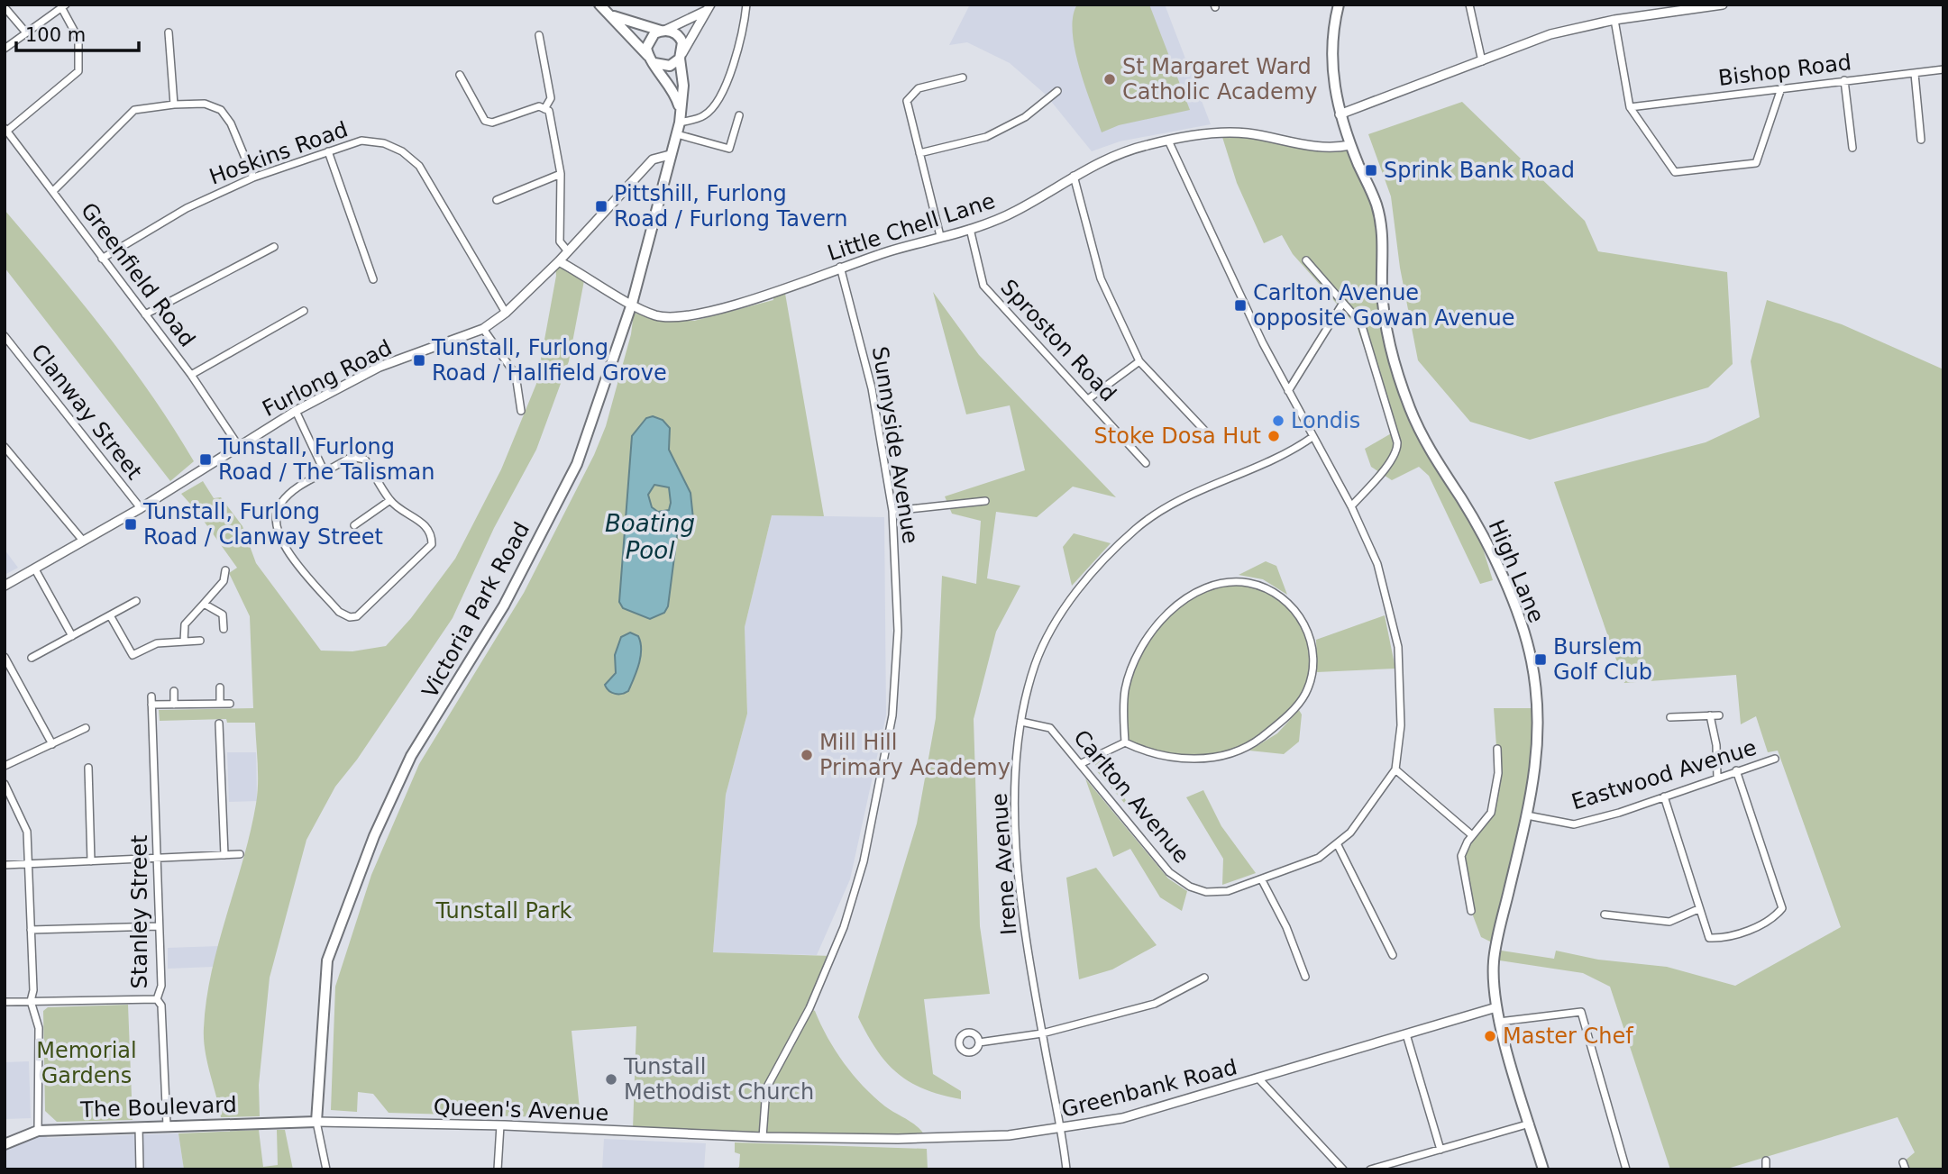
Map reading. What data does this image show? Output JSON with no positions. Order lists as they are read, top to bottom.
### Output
{
  "streets": {
    "main road": ["High Lane", "Victoria Park Road", "The Boulevard"],
    "street": [
      "Bishop Road",
      "Hoskins Road",
      "Little Chell Lane",
      "Greenfield Road",
      "Sproston Road",
      "Furlong Road",
      "Clanway Street",
      "Sunnyside Avenue",
      "Eastwood Avenue",
      "Carlton Avenue",
      "Irene Avenue",
      "Stanley Street",
      "Greenbank Road",
      "Queen's Avenue"
    ]
  },
  "crossings": [
    ["Hoskins Road", "Greenfield Road"],
    ["Hoskins Road", "Furlong Road"],
    ["Little Chell Lane", "Sproston Road"],
    ["Little Chell Lane", "Furlong Road"],
    ["Little Chell Lane", "Sunnyside Avenue"],
    ["Little Chell Lane", "High Lane"],
    ["Little Chell Lane", "Victoria Park Road"],
    ["Greenfield Road", "Furlong Road"],
    ["Furlong Road", "Clanway Street"],
    ["Furlong Road", "Victoria Park Road"],
    ["Sunnyside Avenue", "Greenbank Road"],
    ["Sunnyside Avenue", "Queen's Avenue"],
    ["High Lane", "Eastwood Avenue"],
    ["High Lane", "Greenbank Road"],
    ["Victoria Park Road", "The Boulevard"],
    ["Victoria Park Road", "Queen's Avenue"],
    ["Carlton Avenue", "Irene Avenue"],
    ["Irene Avenue", "Greenbank Road"],
    ["Stanley Street", "The Boulevard"],
    ["Greenbank Road", "Queen's Avenue"],
    ["The Boulevard", "Queen's Avenue"]
  ],
  "water": ["Boating Pool"],
  "parks": ["Tunstall Park", "Memorial Gardens"],
  "places": {
    "other": [
      "St Margaret Ward Catholic Academy",
      "Londis",
      "Stoke Dosa Hut",
      "Mill Hill Primary Academy",
      "Master Chef",
      "Tunstall Methodist Church"
    ],
    "transit": [
      "Sprink Bank Road",
      "Pittshill, Furlong Road / Furlong Tavern",
      "Carlton Avenue opposite Gowan Avenue",
      "Tunstall, Furlong Road / Hallfield Grove",
      "Tunstall, Furlong Road / The Talisman",
      "Tunstall, Furlong Road / Clanway Street",
      "Burslem Golf Club"
    ]
  },
  "scale_bar": "100 m"
}
